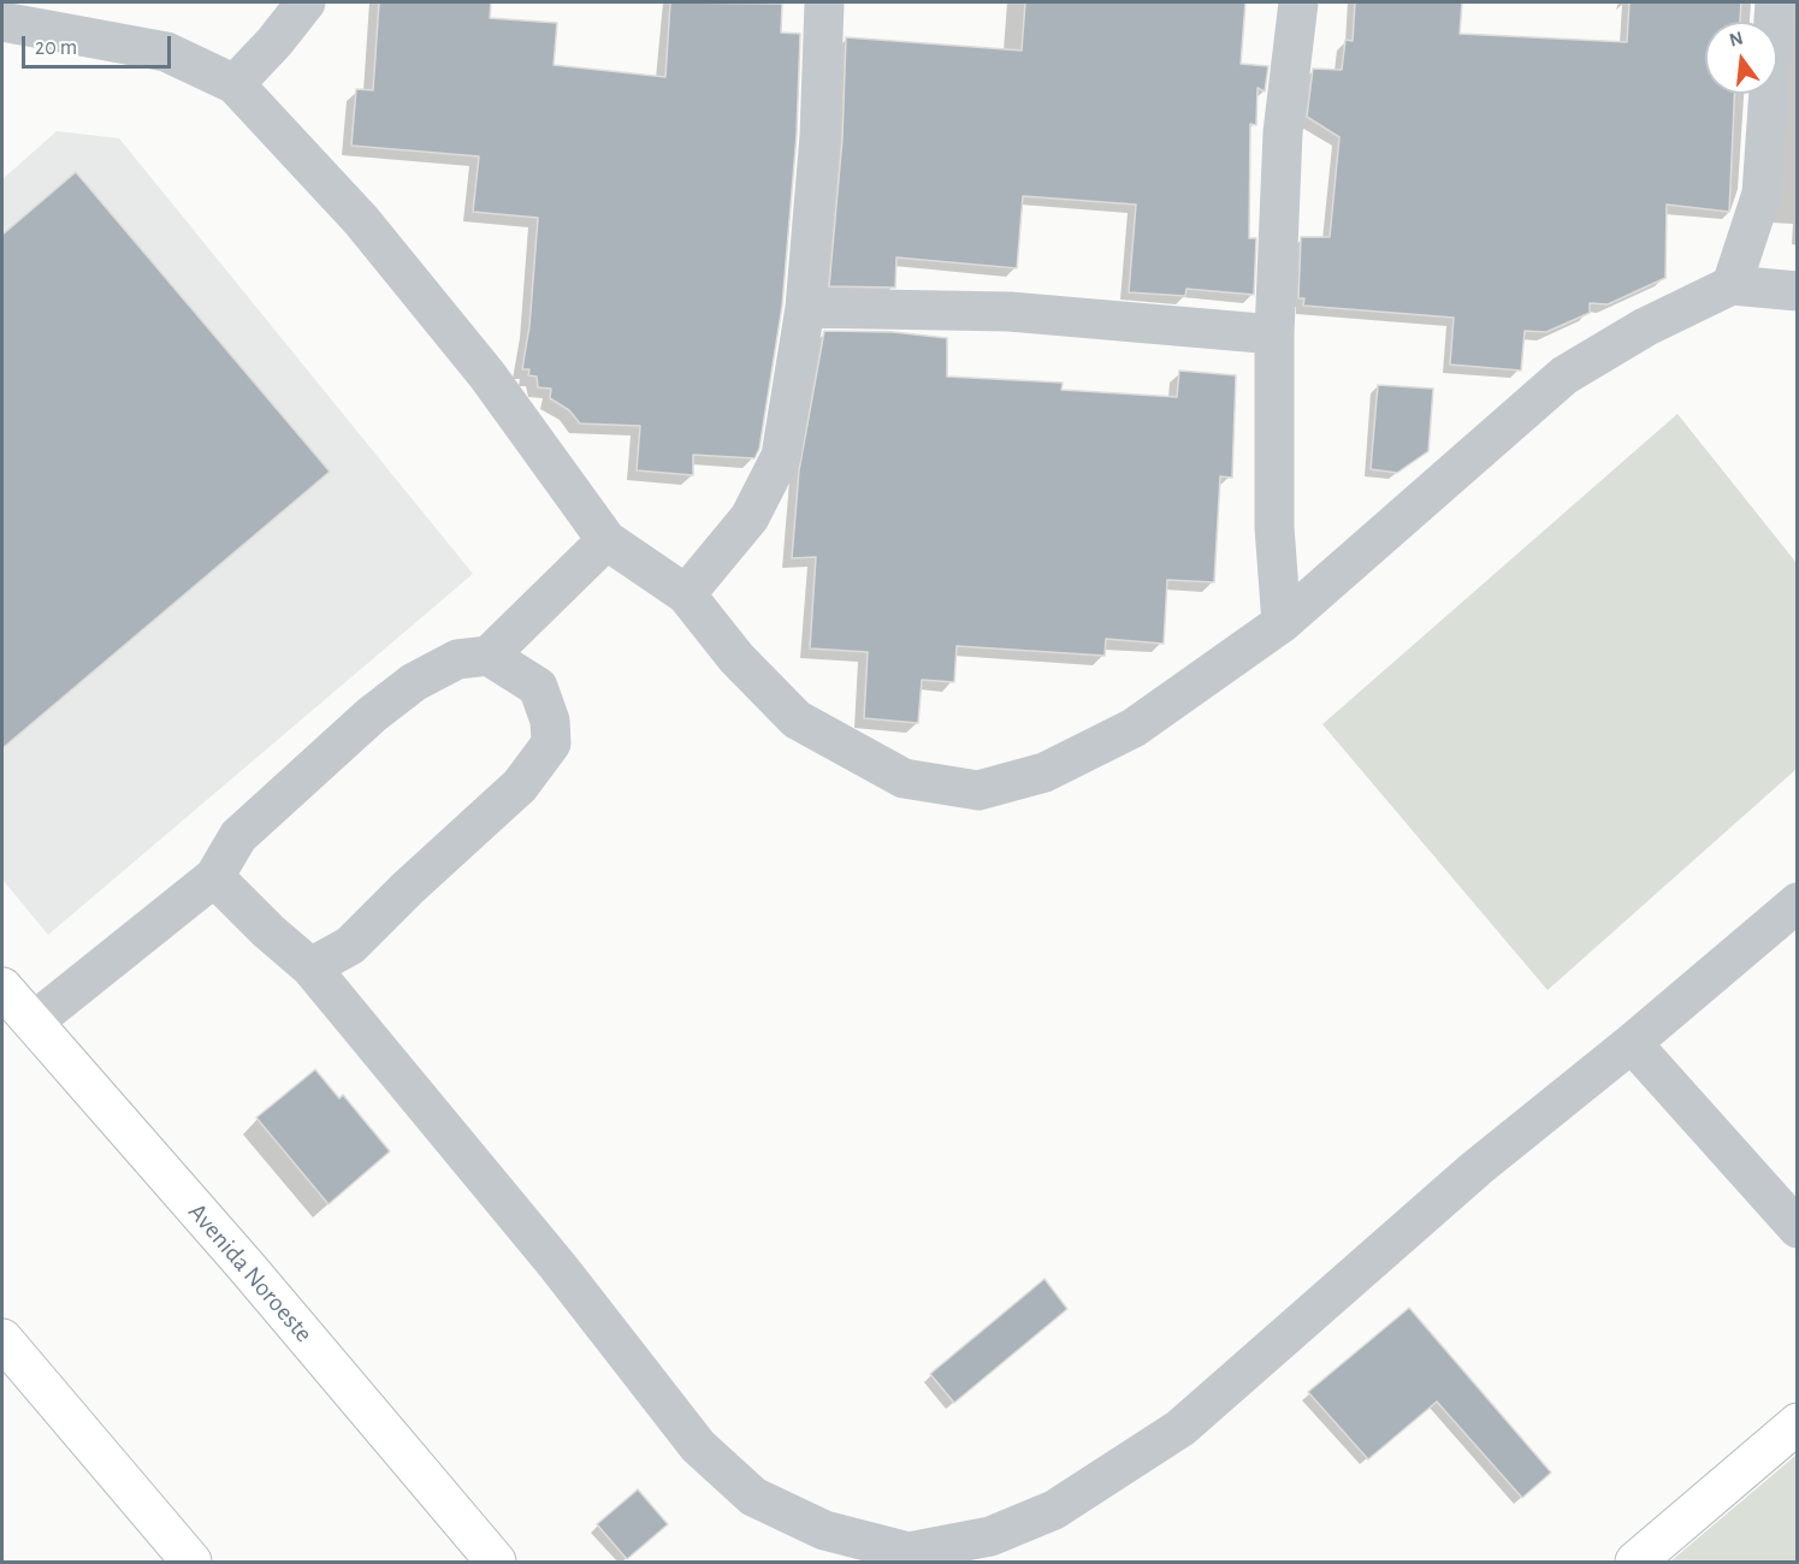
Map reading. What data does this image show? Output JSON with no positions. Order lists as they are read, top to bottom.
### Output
{
  "streets": {
    "street": ["Avenida Noroeste"]
  },
  "scale_bar": "20 m",
  "north": "top"
}
